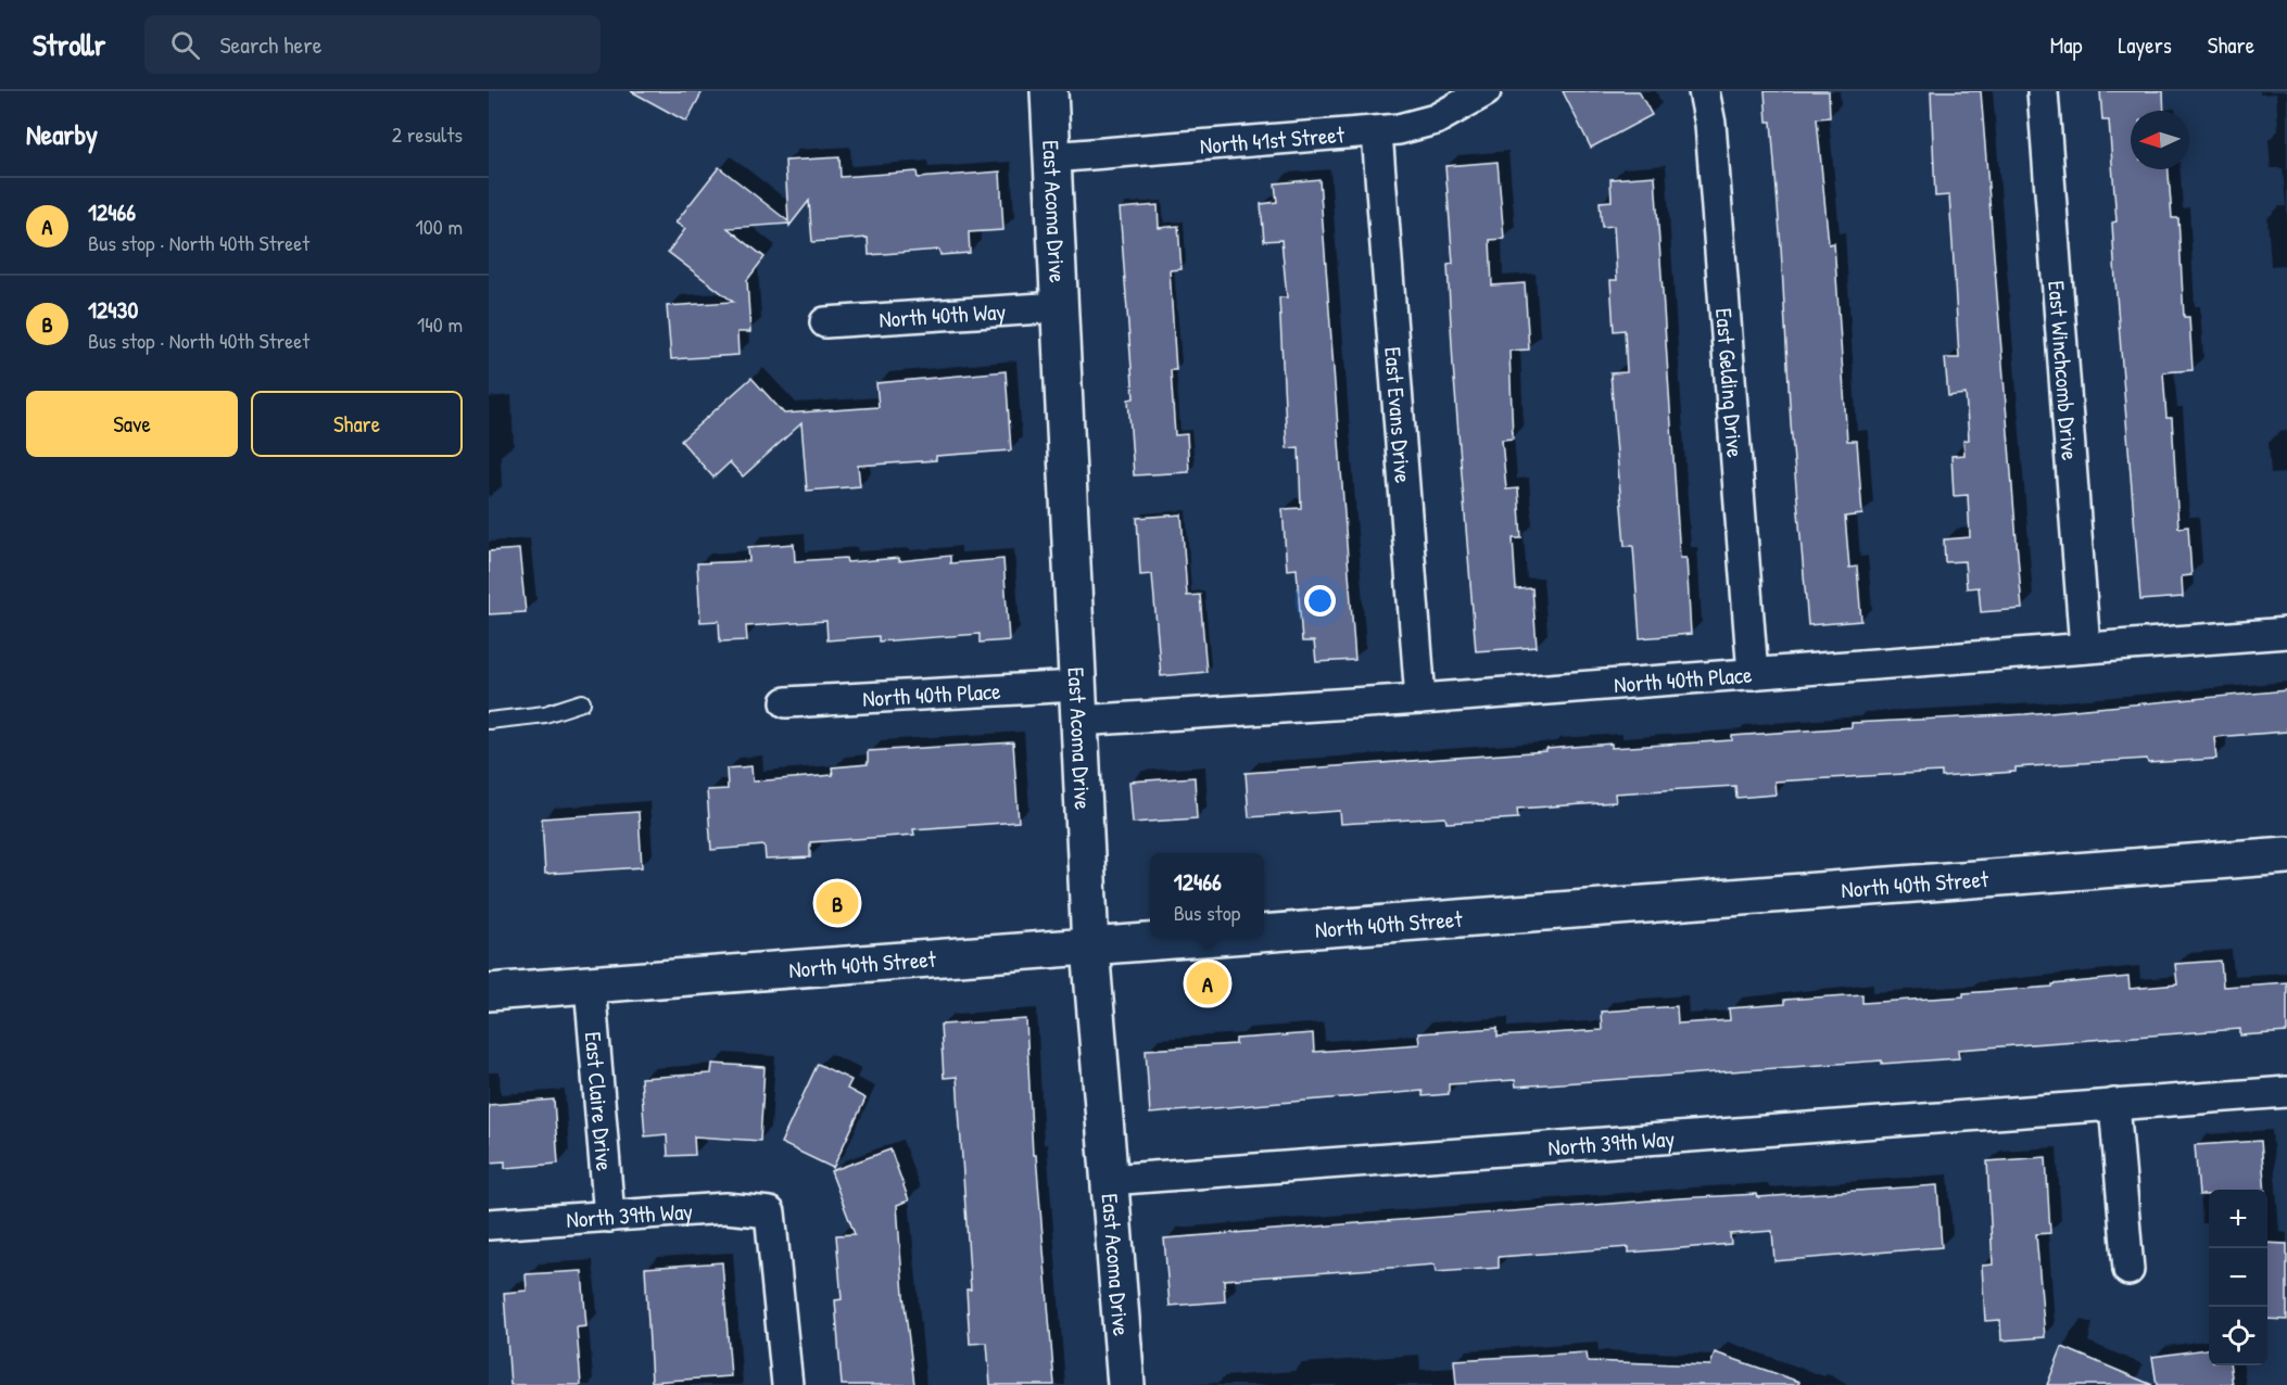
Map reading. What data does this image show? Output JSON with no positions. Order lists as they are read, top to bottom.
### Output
{
  "streets": {
    "main road": ["East Acoma Drive", "North 40th Street"],
    "street": [
      "North 41st Street",
      "North 40th Way",
      "East Winchcomb Drive",
      "East Gelding Drive",
      "East Evans Drive",
      "North 40th Place",
      "East Claire Drive",
      "North 39th Way"
    ]
  },
  "crossings": [
    ["North 41st Street", "East Acoma Drive"],
    ["North 41st Street", "East Evans Drive"],
    ["East Acoma Drive", "North 40th Way"],
    ["East Acoma Drive", "North 40th Place"],
    ["East Acoma Drive", "North 40th Street"],
    ["East Acoma Drive", "North 39th Way"],
    ["East Winchcomb Drive", "North 40th Place"],
    ["East Gelding Drive", "North 40th Place"],
    ["East Evans Drive", "North 40th Place"],
    ["North 40th Street", "East Claire Drive"],
    ["East Claire Drive", "North 39th Way"]
  ],
  "north": "left",
  "page": {
    "header": "Strollr",
    "search": "Search here",
    "nav": ["Map", "Layers", "Share"],
    "heading": ["Nearby", "2 results"],
    "list": [
      {
        "mark": "A",
        "name": "12466",
        "note": "Bus stop · North 40th Street",
        "value": "100 m"
      },
      {
        "mark": "B",
        "name": "12430",
        "note": "Bus stop · North 40th Street",
        "value": "140 m"
      }
    ],
    "buttons": ["Save", "Share"],
    "popup": ["12466", "Bus stop"],
    "pins": ["B", "A"],
    "map_buttons": ["+", "−"]
  }
}
